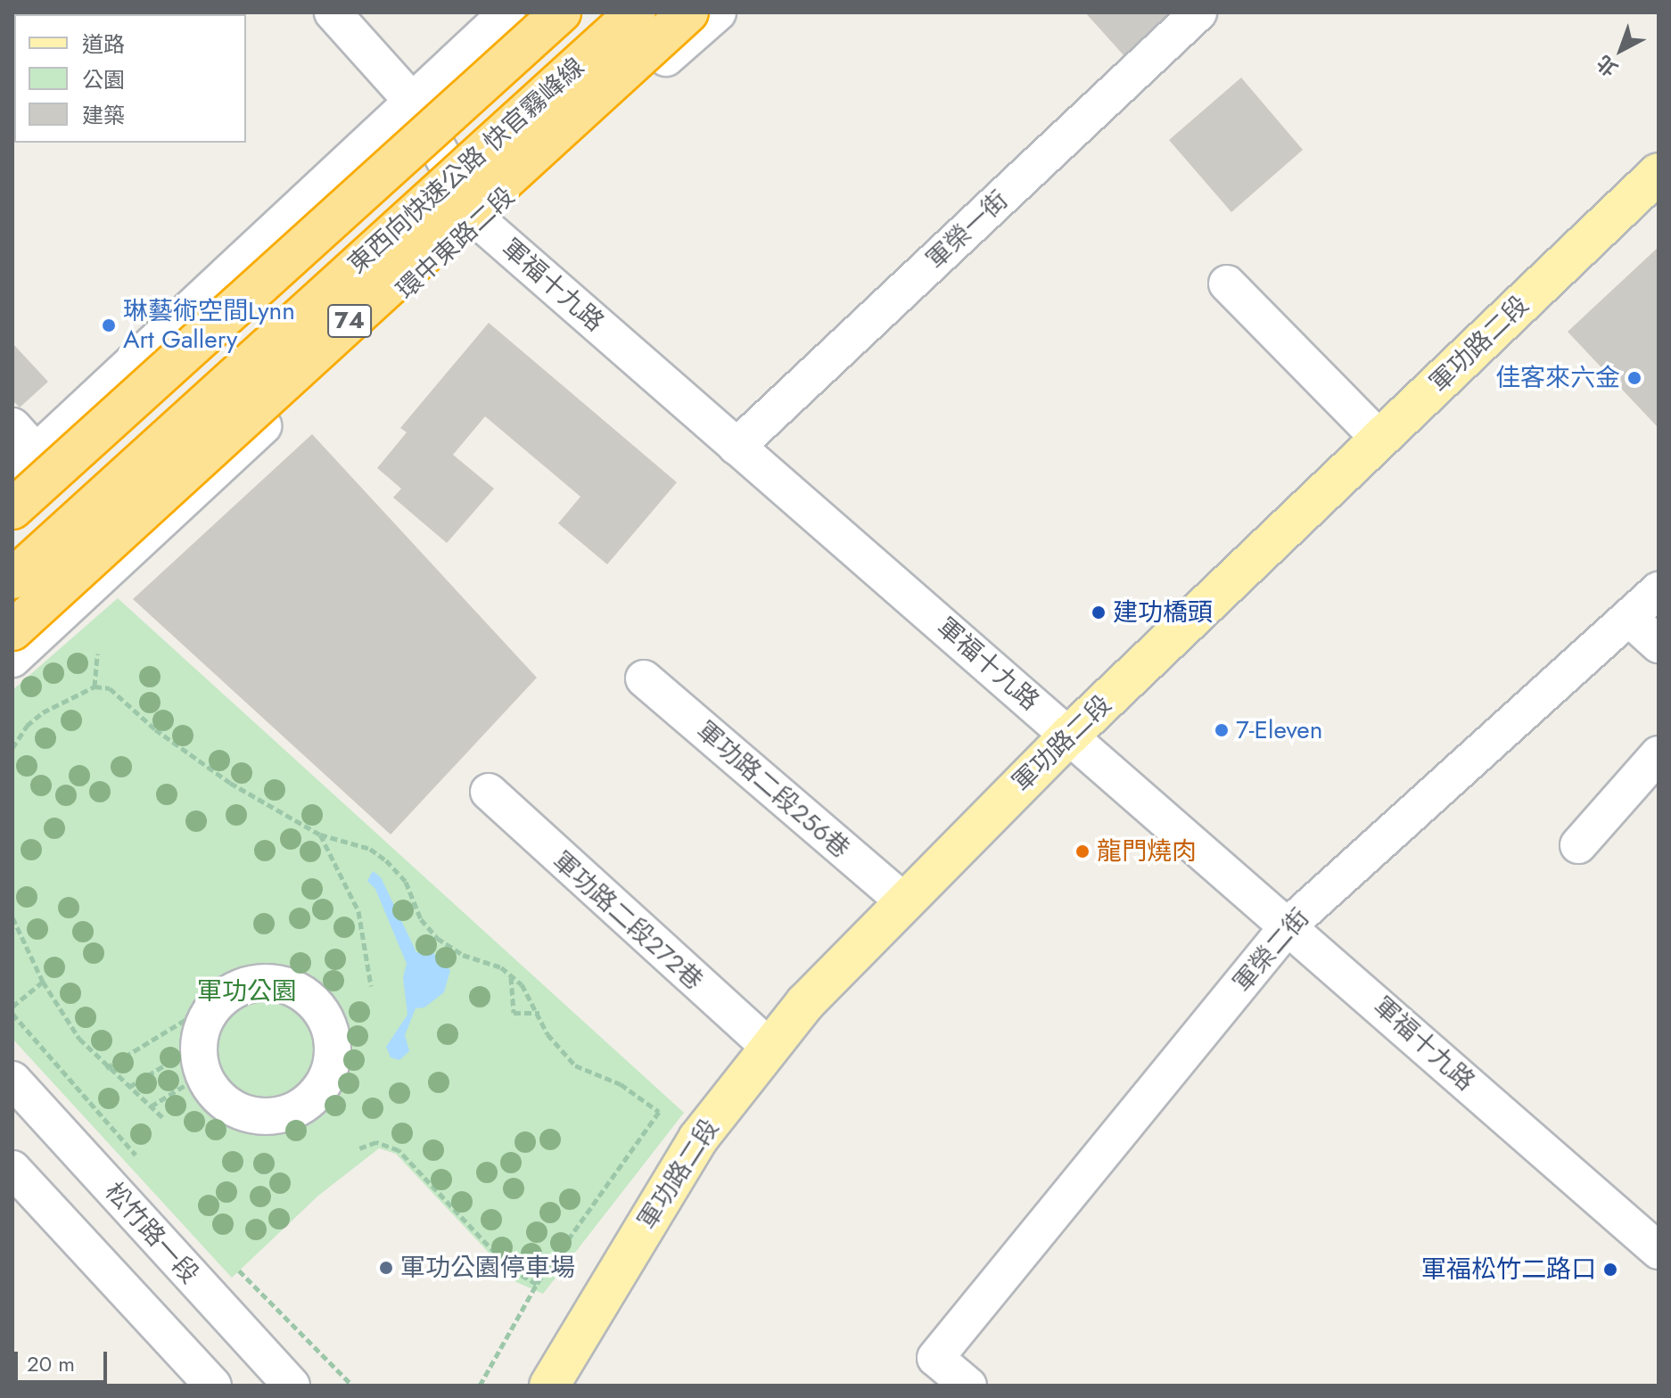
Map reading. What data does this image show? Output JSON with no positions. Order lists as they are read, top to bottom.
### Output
{
  "streets": {
    "highway": ["東西向快速公路 快官霧峰線", "74"],
    "main road": ["軍功路二段"],
    "street": [
      "軍榮一街",
      "環中東路二段",
      "軍福十九路",
      "軍功路二段256巷",
      "軍功路二段272巷",
      "軍榮二街",
      "松竹路一段"
    ]
  },
  "crossings": [
    ["軍榮一街", "軍福十九路"],
    ["環中東路二段", "軍福十九路"],
    ["軍福十九路", "軍功路二段"],
    ["軍福十九路", "軍榮二街"],
    ["軍功路二段", "軍功路二段256巷"],
    ["軍功路二段", "軍功路二段272巷"]
  ],
  "parks": ["軍功公園"],
  "places": [
    "琳藝術空間Lynn Art Gallery",
    "佳客來六金",
    "建功橋頭",
    "7-Eleven",
    "龍門燒肉",
    "軍功公園停車場",
    "軍福松竹二路口"
  ],
  "legend": ["道路", "公園", "建築"],
  "scale_bar": "20 m",
  "north": "bottom left"
}
